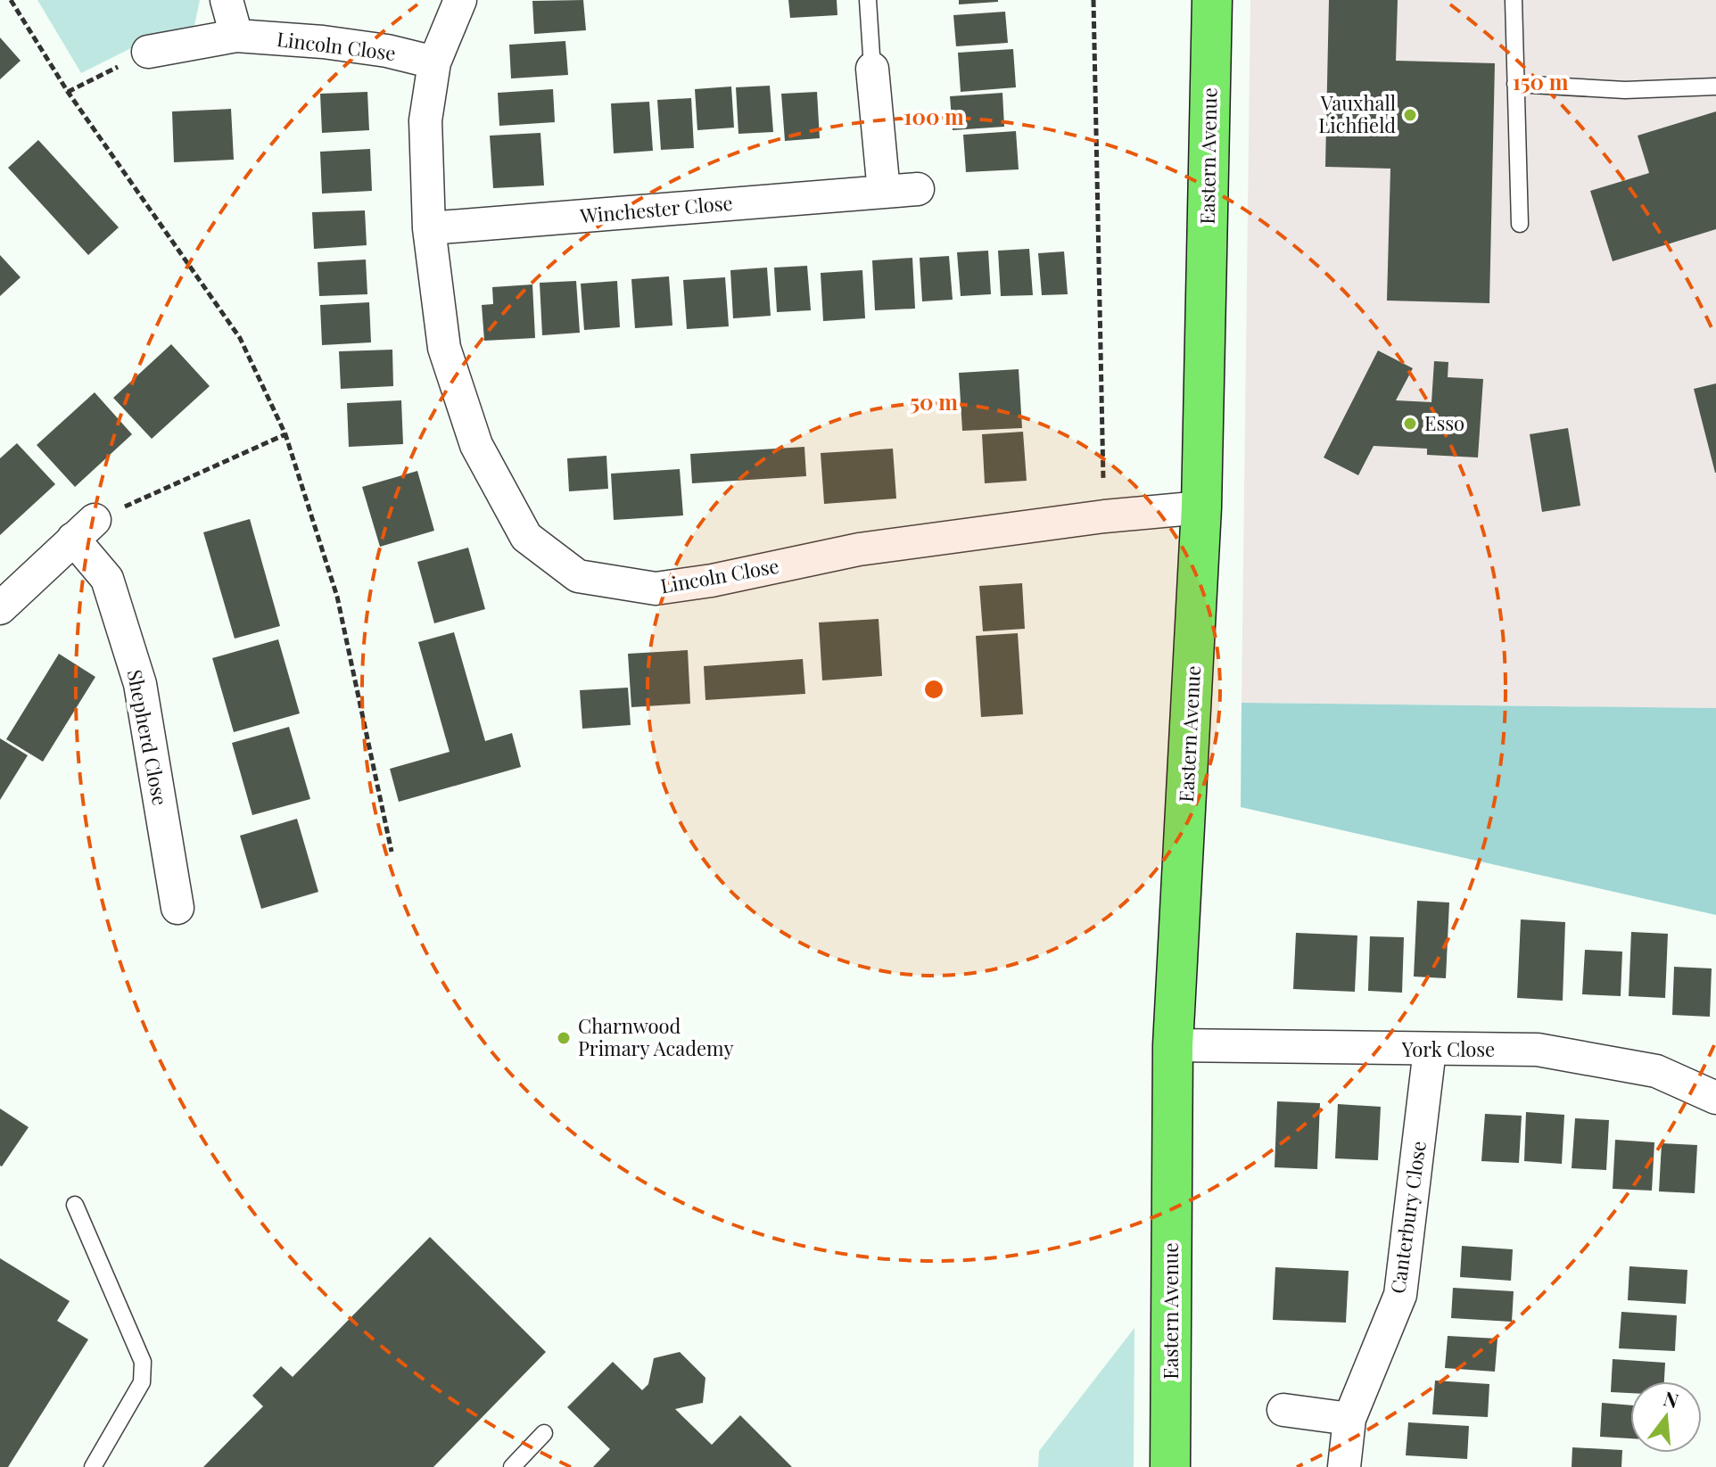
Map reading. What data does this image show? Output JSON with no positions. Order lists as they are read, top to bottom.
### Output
{
  "streets": {
    "highway": ["Eastern Avenue"],
    "street": [
      "Lincoln Close",
      "Winchester Close",
      "Shepherd Close",
      "York Close",
      "Canterbury Close"
    ]
  },
  "crossings": [
    ["Lincoln Close", "Eastern Avenue"],
    ["Lincoln Close", "Winchester Close"],
    ["Eastern Avenue", "York Close"],
    ["York Close", "Canterbury Close"]
  ],
  "places": ["Vauxhall Lichfield", "Esso", "Charnwood Primary Academy"],
  "north": "top",
  "rings": ["150 m", "100 m", "50 m"]
}
